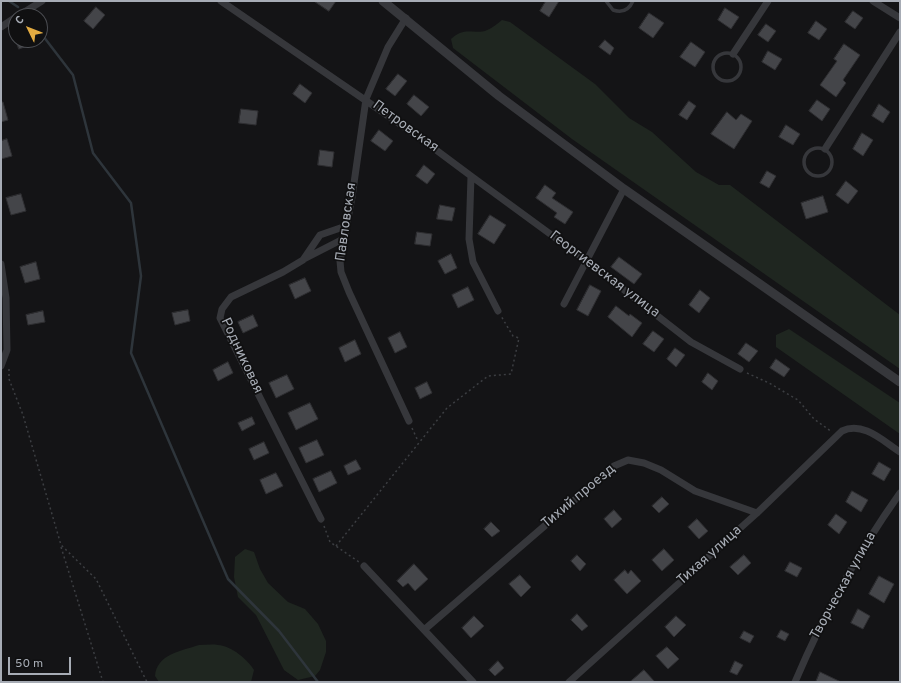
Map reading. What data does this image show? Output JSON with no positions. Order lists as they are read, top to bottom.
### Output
{
  "streets": {
    "street": [
      "Петровская",
      "Павловская",
      "Георгиевская улица",
      "Родниковая",
      "Тихий проезд",
      "Тихая улица",
      "Творческая улица"
    ]
  },
  "crossings": [
    ["Петровская", "Павловская"],
    ["Петровская", "Георгиевская улица"],
    ["Павловская", "Родниковая"],
    ["Тихий проезд", "Тихая улица"]
  ],
  "scale_bar": "50 m",
  "north": "top left"
}
